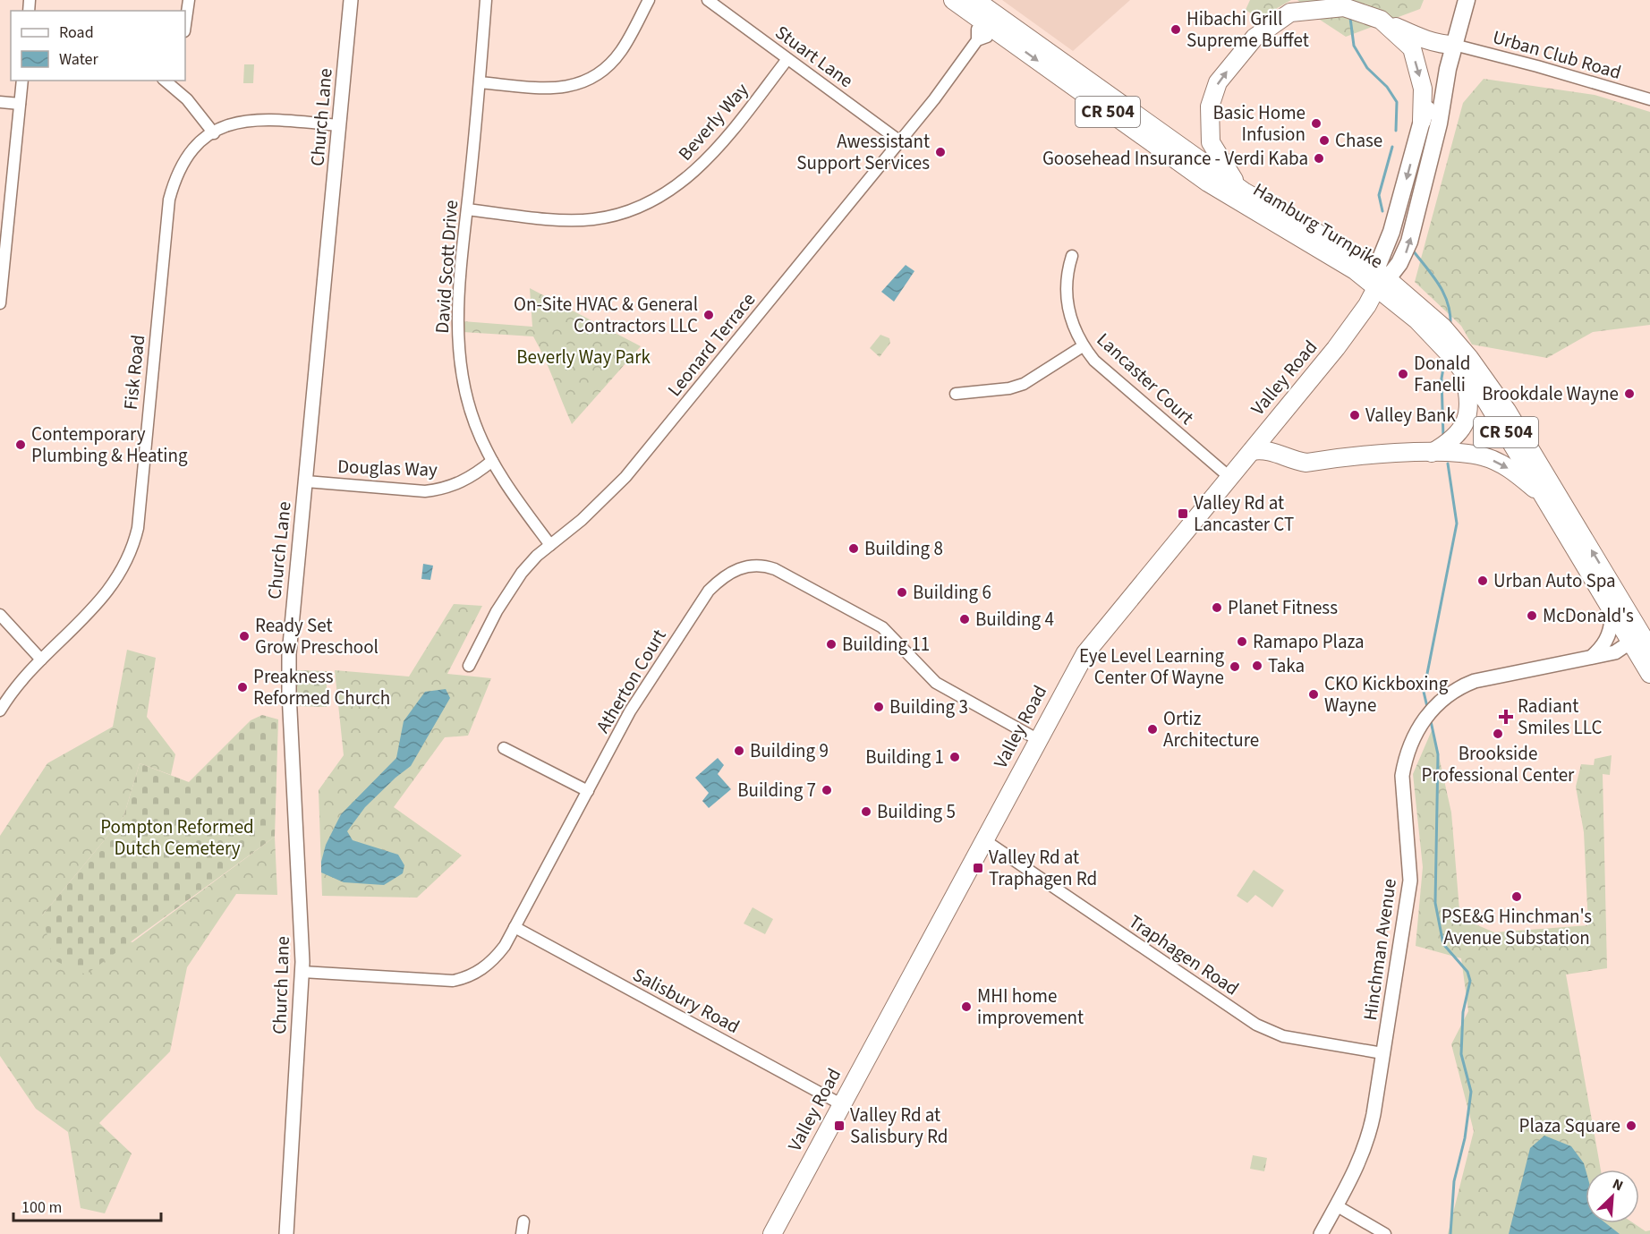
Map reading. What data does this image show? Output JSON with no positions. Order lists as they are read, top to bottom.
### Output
{
  "streets": {
    "main road": ["CR 504", "Hamburg Turnpike", "Valley Road"],
    "street": [
      "Urban Club Road",
      "Stuart Lane",
      "Church Lane",
      "Beverly Way",
      "David Scott Drive",
      "Leonard Terrace",
      "Fisk Road",
      "Lancaster Court",
      "Douglas Way",
      "Atherton Court",
      "Hinchman Avenue",
      "Traphagen Road",
      "Salisbury Road"
    ]
  },
  "crossings": [
    ["Urban Club Road", "Valley Road"],
    ["Stuart Lane", "Beverly Way"],
    ["Stuart Lane", "Leonard Terrace"],
    ["CR 504", "Hamburg Turnpike"],
    ["CR 504", "Valley Road"],
    ["CR 504", "Hinchman Avenue"],
    ["Church Lane", "Fisk Road"],
    ["Church Lane", "Douglas Way"],
    ["Church Lane", "Atherton Court"],
    ["Beverly Way", "David Scott Drive"],
    ["Hamburg Turnpike", "Leonard Terrace"],
    ["Hamburg Turnpike", "Valley Road"],
    ["Hamburg Turnpike", "Hinchman Avenue"],
    ["David Scott Drive", "Leonard Terrace"],
    ["David Scott Drive", "Douglas Way"],
    ["Valley Road", "Lancaster Court"],
    ["Valley Road", "Atherton Court"],
    ["Valley Road", "Traphagen Road"],
    ["Valley Road", "Salisbury Road"],
    ["Atherton Court", "Salisbury Road"],
    ["Hinchman Avenue", "Traphagen Road"]
  ],
  "parks": ["Beverly Way Park", "Pompton Reformed Dutch Cemetery"],
  "places": {
    "other": [
      "Hibachi Grill Supreme Buffet",
      "Basic Home Infusion",
      "Chase",
      "Awessistant Support Services",
      "Goosehead Insurance - Verdi Kaba",
      "On-Site HVAC & General Contractors LLC",
      "Donald Fanelli",
      "Brookdale Wayne",
      "Valley Bank",
      "Contemporary Plumbing & Heating",
      "Building 8",
      "Urban Auto Spa",
      "Building 6",
      "Planet Fitness",
      "McDonald's",
      "Building 4",
      "Ready Set Grow Preschool",
      "Ramapo Plaza",
      "Building 11",
      "Taka",
      "Eye Level Learning Center Of Wayne",
      "Preakness Reformed Church",
      "CKO Kickboxing Wayne",
      "Building 3",
      "Ortiz Architecture",
      "Brookside Professional Center",
      "Building 9",
      "Building 1",
      "Building 7",
      "Building 5",
      "PSE&G Hinchman's Avenue Substation",
      "MHI home improvement",
      "Plaza Square"
    ],
    "transit": ["Valley Rd at Lancaster CT", "Valley Rd at Traphagen Rd", "Valley Rd at Salisbury Rd"],
    "health": ["Radiant Smiles LLC"]
  },
  "legend": ["Road", "Water"],
  "scale_bar": "100 m",
  "north": "top right"
}
